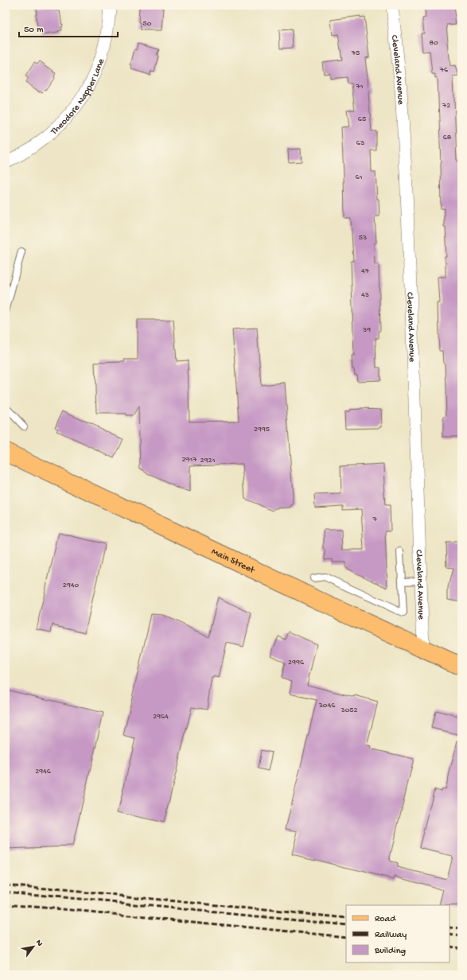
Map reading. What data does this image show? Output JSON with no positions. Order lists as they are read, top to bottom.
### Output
{
  "streets": {
    "main road": ["Main Street"],
    "street": ["Cleveland Avenue", "Theodore Napper Lane"]
  },
  "crossings": [
    ["Cleveland Avenue", "Main Street"]
  ],
  "house_numbers": [
    "50",
    "80",
    "75",
    "76",
    "71",
    "72",
    "65",
    "68",
    "63",
    "61",
    "53",
    "47",
    "43",
    "39",
    "2995",
    "2917",
    "2921",
    "7",
    "2940",
    "2996",
    "3046",
    "3052",
    "2964",
    "2946"
  ],
  "legend": ["Road", "Railway", "Building"],
  "scale_bar": "50 m",
  "north": "top right"
}
